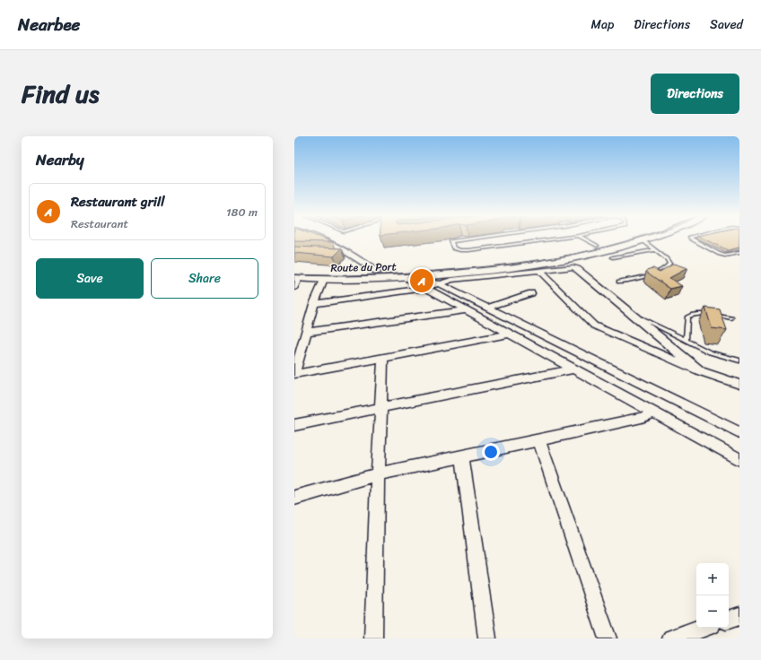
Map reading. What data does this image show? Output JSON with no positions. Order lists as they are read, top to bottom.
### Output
{
  "streets": {
    "main road": ["Route du Port"]
  },
  "page": {
    "header": "Nearbee",
    "nav": ["Map", "Directions", "Saved"],
    "title": "Find us",
    "buttons": [
      "Directions",
      ["Save", "Share"]
    ],
    "heading": "Nearby",
    "list": [
      {
        "mark": "A",
        "name": "Restaurant grill",
        "note": "Restaurant",
        "value": "180 m"
      }
    ],
    "pins": "A",
    "map_buttons": ["+", "−"]
  }
}
